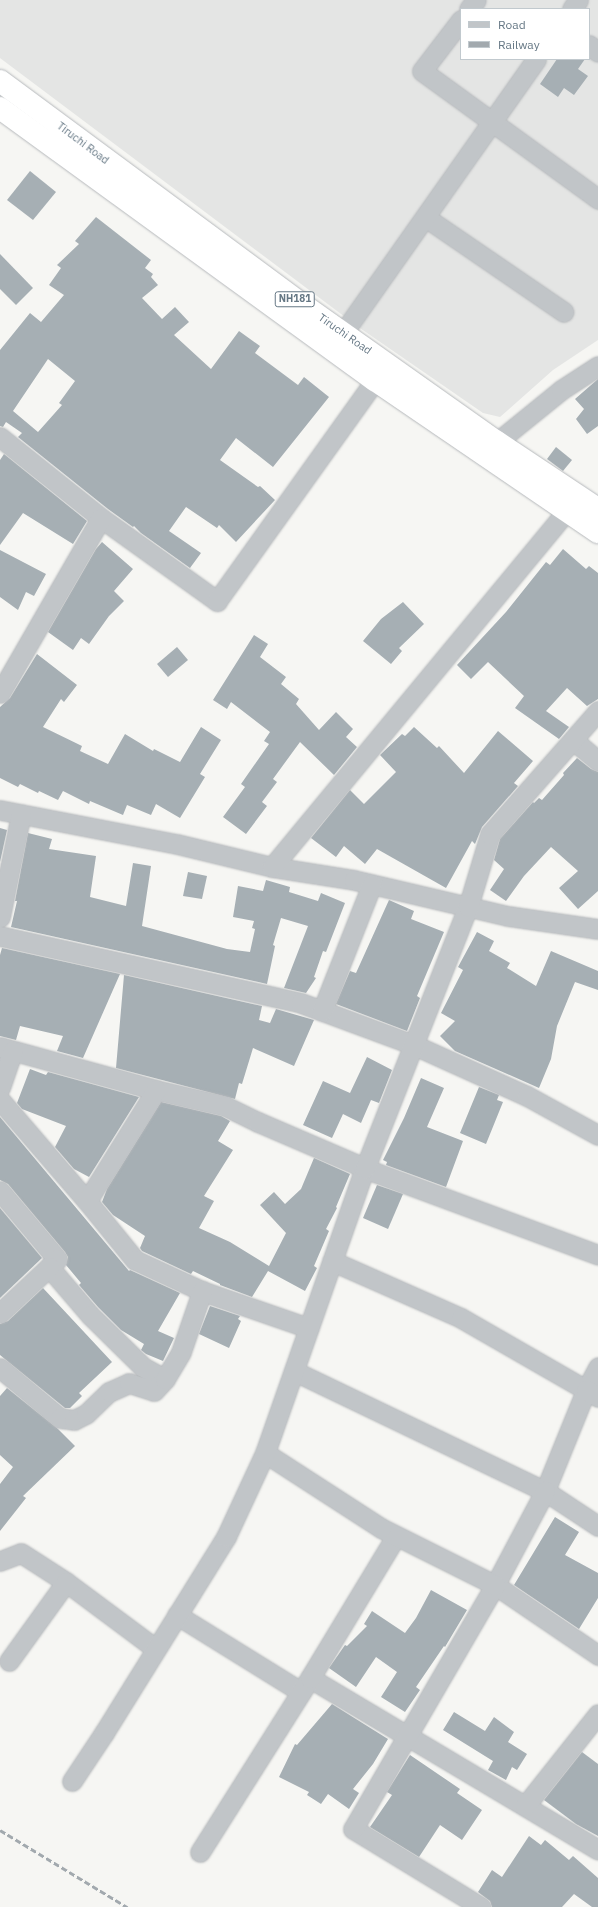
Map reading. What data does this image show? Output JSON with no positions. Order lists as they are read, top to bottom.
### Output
{
  "streets": {
    "highway": ["Tiruchi Road", "NH181"]
  },
  "legend": ["Road", "Railway"]
}
